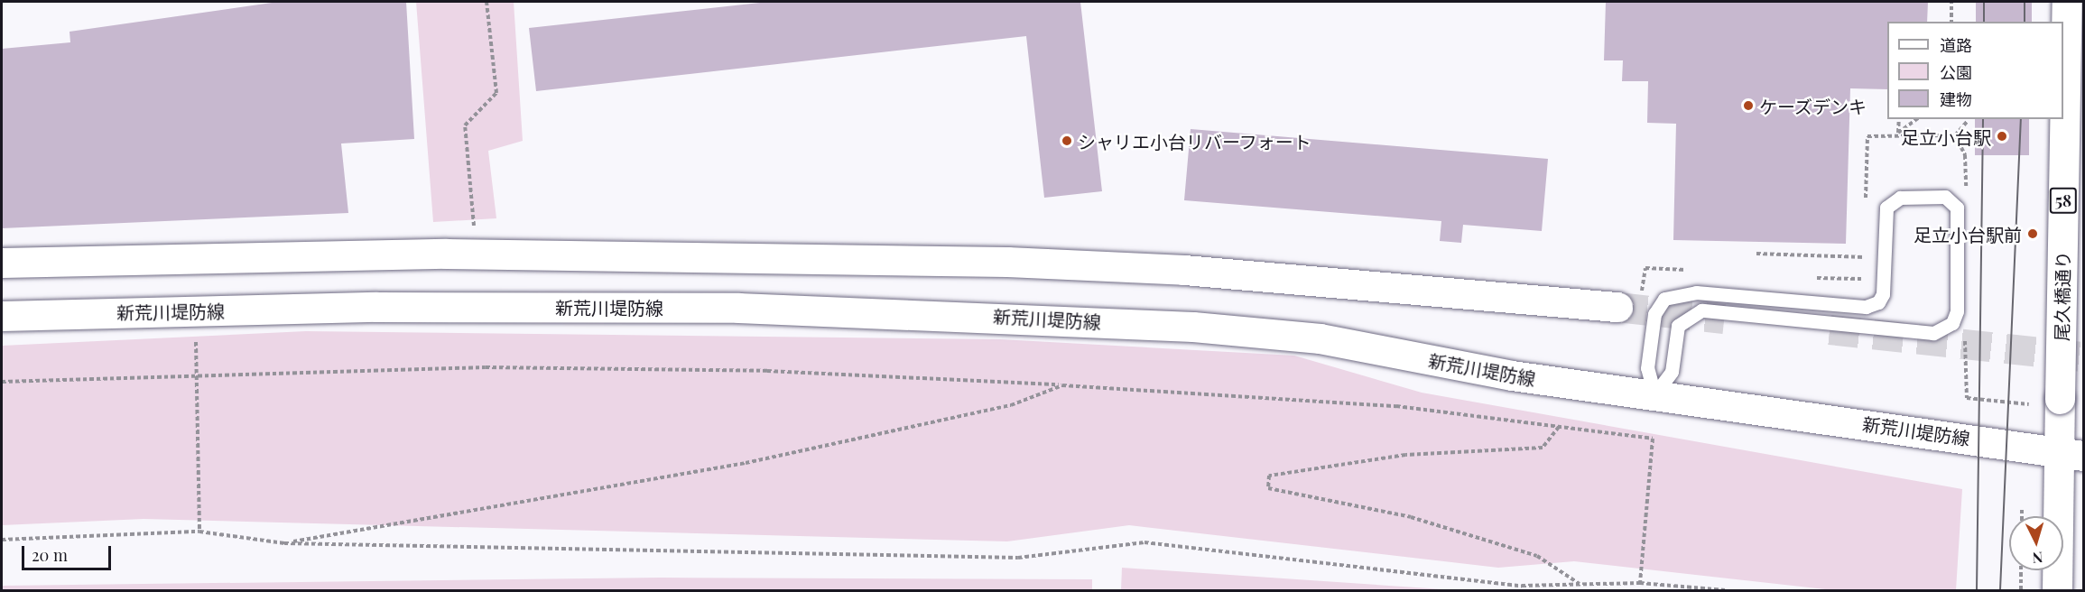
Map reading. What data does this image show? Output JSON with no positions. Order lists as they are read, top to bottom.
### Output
{
  "streets": {
    "main road": ["58", "尾久橋通り", "新荒川堤防線"]
  },
  "crossings": [
    ["尾久橋通り", "新荒川堤防線"]
  ],
  "places": [
    "ケーズデンキ",
    "足立小台駅",
    "シャリエ小台リバーフォート",
    "足立小台駅前"
  ],
  "legend": ["道路", "公園", "建物"],
  "scale_bar": "20 m",
  "north": "bottom"
}
